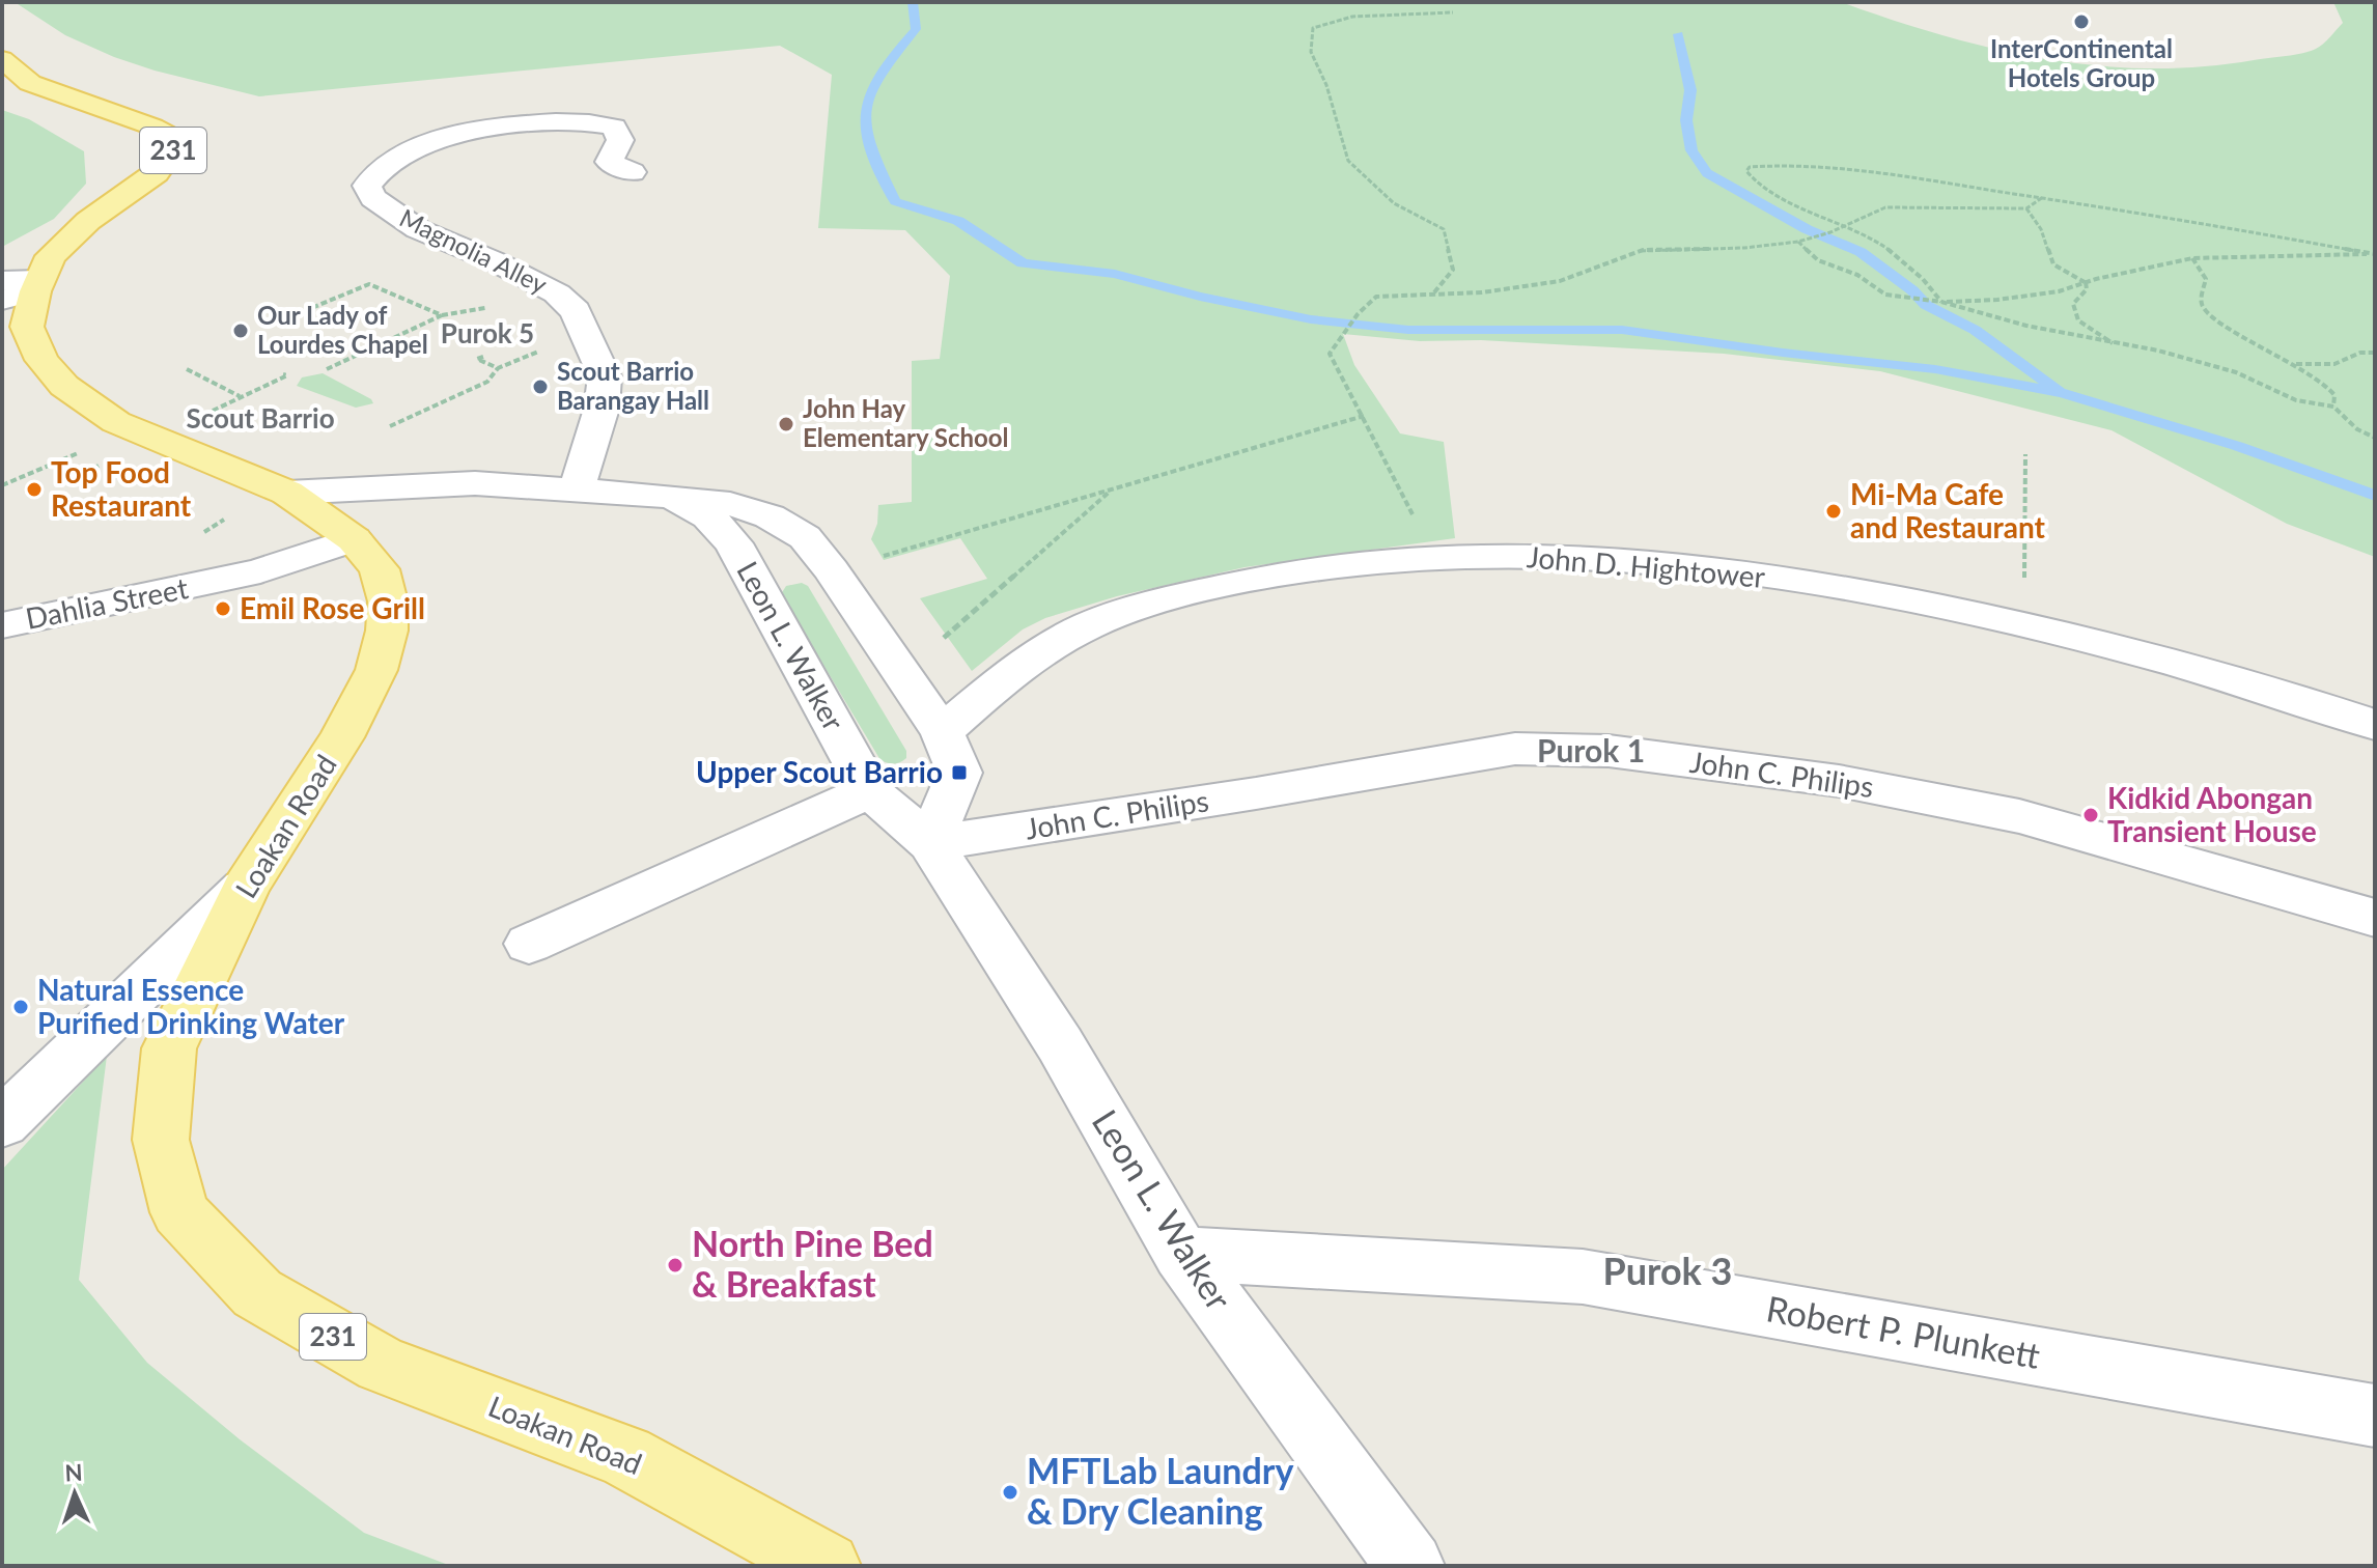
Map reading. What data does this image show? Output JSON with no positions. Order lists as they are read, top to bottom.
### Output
{
  "streets": {
    "main road": ["231", "Loakan Road"],
    "street": [
      "Magnolia Alley",
      "John D. Hightower",
      "Dahlia Street",
      "Leon L. Walker",
      "John C. Philips",
      "Robert P. Plunkett"
    ]
  },
  "crossings": [
    ["Magnolia Alley", "Leon L. Walker"],
    ["John D. Hightower", "Leon L. Walker"],
    ["Dahlia Street", "Loakan Road"],
    ["Leon L. Walker", "John C. Philips"],
    ["Leon L. Walker", "Loakan Road"],
    ["Leon L. Walker", "Robert P. Plunkett"]
  ],
  "districts": [
    "Purok 5",
    "Scout Barrio",
    "Purok 1",
    "Purok 3"
  ],
  "places": {
    "other": [
      "InterContinental Hotels Group",
      "Our Lady of Lourdes Chapel",
      "Scout Barrio Barangay Hall",
      "John Hay Elementary School",
      "Top Food Restaurant",
      "Mi-Ma Cafe and Restaurant",
      "Emil Rose Grill",
      "Kidkid Abongan Transient House",
      "Natural Essence Purified Drinking Water",
      "North Pine Bed & Breakfast",
      "MFTLab Laundry & Dry Cleaning"
    ],
    "transit": ["Upper Scout Barrio"]
  },
  "north": "top"
}
